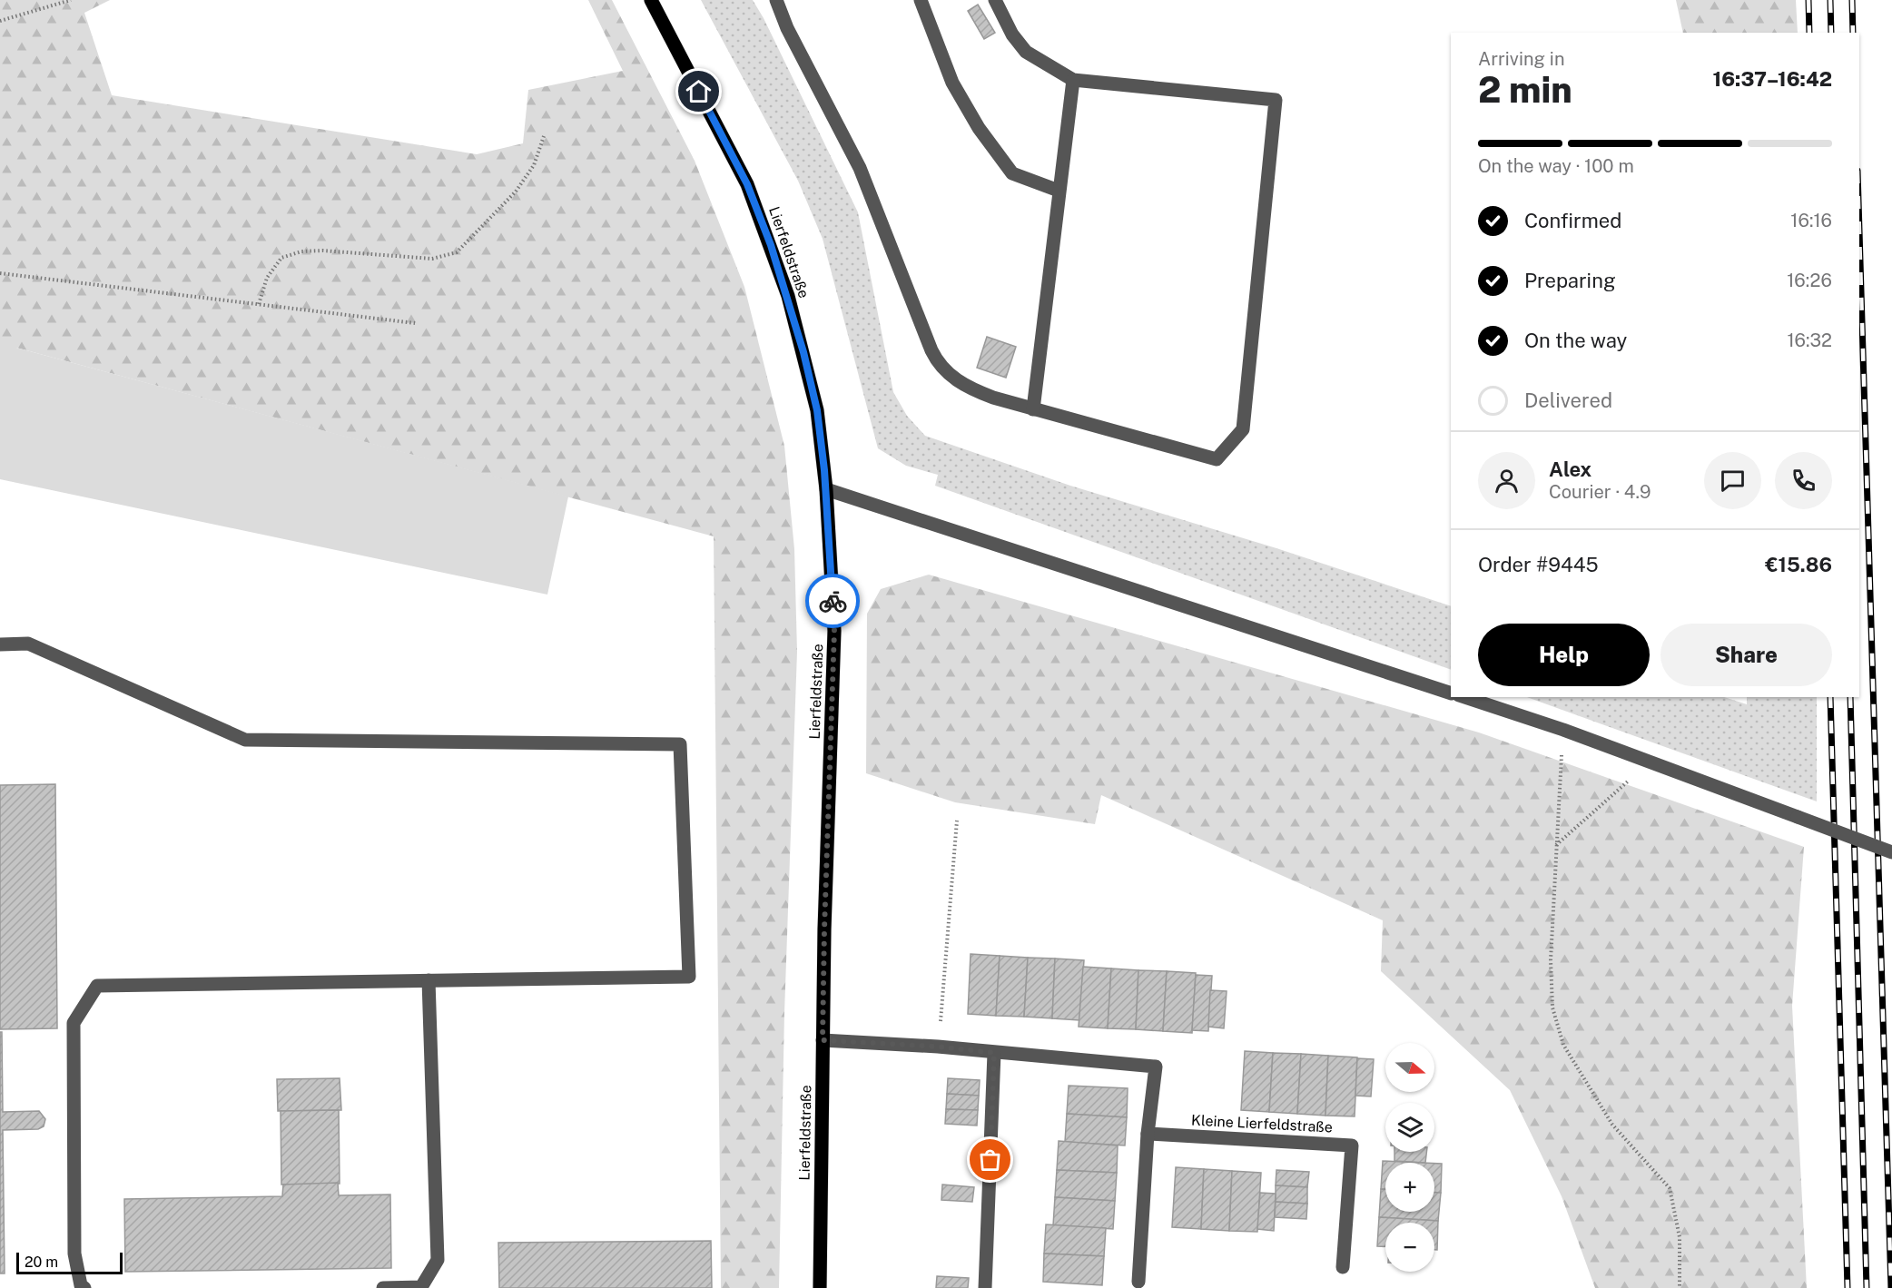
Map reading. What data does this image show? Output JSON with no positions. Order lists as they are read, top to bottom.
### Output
{
  "streets": {
    "main road": ["Lierfeldstraße"],
    "street": ["Kleine Lierfeldstraße"]
  },
  "scale_bar": "20 m",
  "north": "right",
  "page": {
    "heading": ["2 min", "Arriving in", "16:37–16:42"],
    "panel": [
      "Alex",
      "Courier · 4.9",
      "Order #9445",
      "€15.86"
    ],
    "bar": "On the way · 100 m",
    "list": [
      ["Confirmed", "16:16"],
      ["Preparing", "16:26"],
      ["On the way", "16:32"],
      "Delivered"
    ],
    "buttons": ["Help", "Share"],
    "map_buttons": ["+", "−"],
    "scale": "20 m"
  }
}
